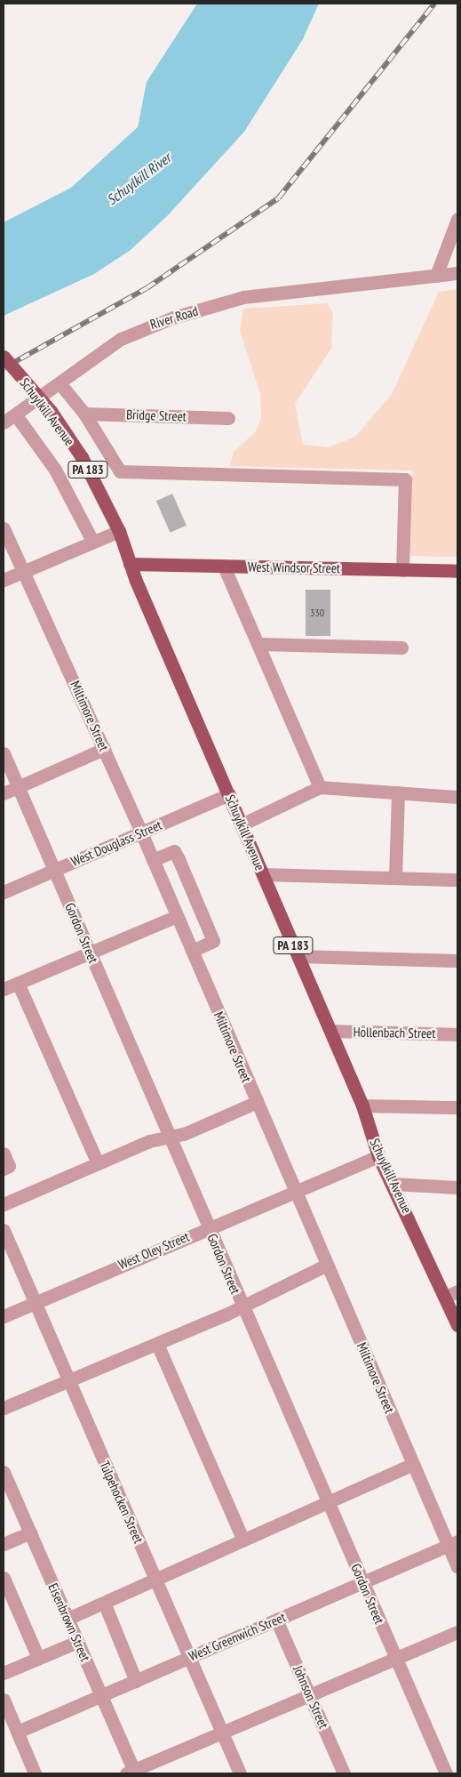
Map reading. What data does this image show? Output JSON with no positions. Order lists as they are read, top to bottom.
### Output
{
  "streets": {
    "main road": ["Schuylkill Avenue", "PA 183", "West Windsor Street"],
    "street": [
      "River Road",
      "Bridge Street",
      "Miltimore Street",
      "West Douglass Street",
      "Gordon Street",
      "Hollenbach Street",
      "West Oley Street",
      "Tulpehocken Street",
      "Eisenbrown Street",
      "West Greenwich Street",
      "Johnson Street"
    ]
  },
  "crossings": [
    ["River Road", "Schuylkill Avenue"],
    ["Schuylkill Avenue", "Bridge Street"],
    ["Schuylkill Avenue", "West Windsor Street"],
    ["Schuylkill Avenue", "West Douglass Street"],
    ["Schuylkill Avenue", "Hollenbach Street"],
    ["Schuylkill Avenue", "West Oley Street"],
    ["Miltimore Street", "West Douglass Street"],
    ["Miltimore Street", "West Oley Street"],
    ["Miltimore Street", "West Greenwich Street"],
    ["West Douglass Street", "Gordon Street"],
    ["Gordon Street", "West Oley Street"],
    ["Gordon Street", "West Greenwich Street"],
    ["West Oley Street", "Tulpehocken Street"],
    ["Tulpehocken Street", "West Greenwich Street"],
    ["Eisenbrown Street", "West Greenwich Street"],
    ["West Greenwich Street", "Johnson Street"]
  ],
  "water": ["Schuylkill River"],
  "house_numbers": ["330"]
}
